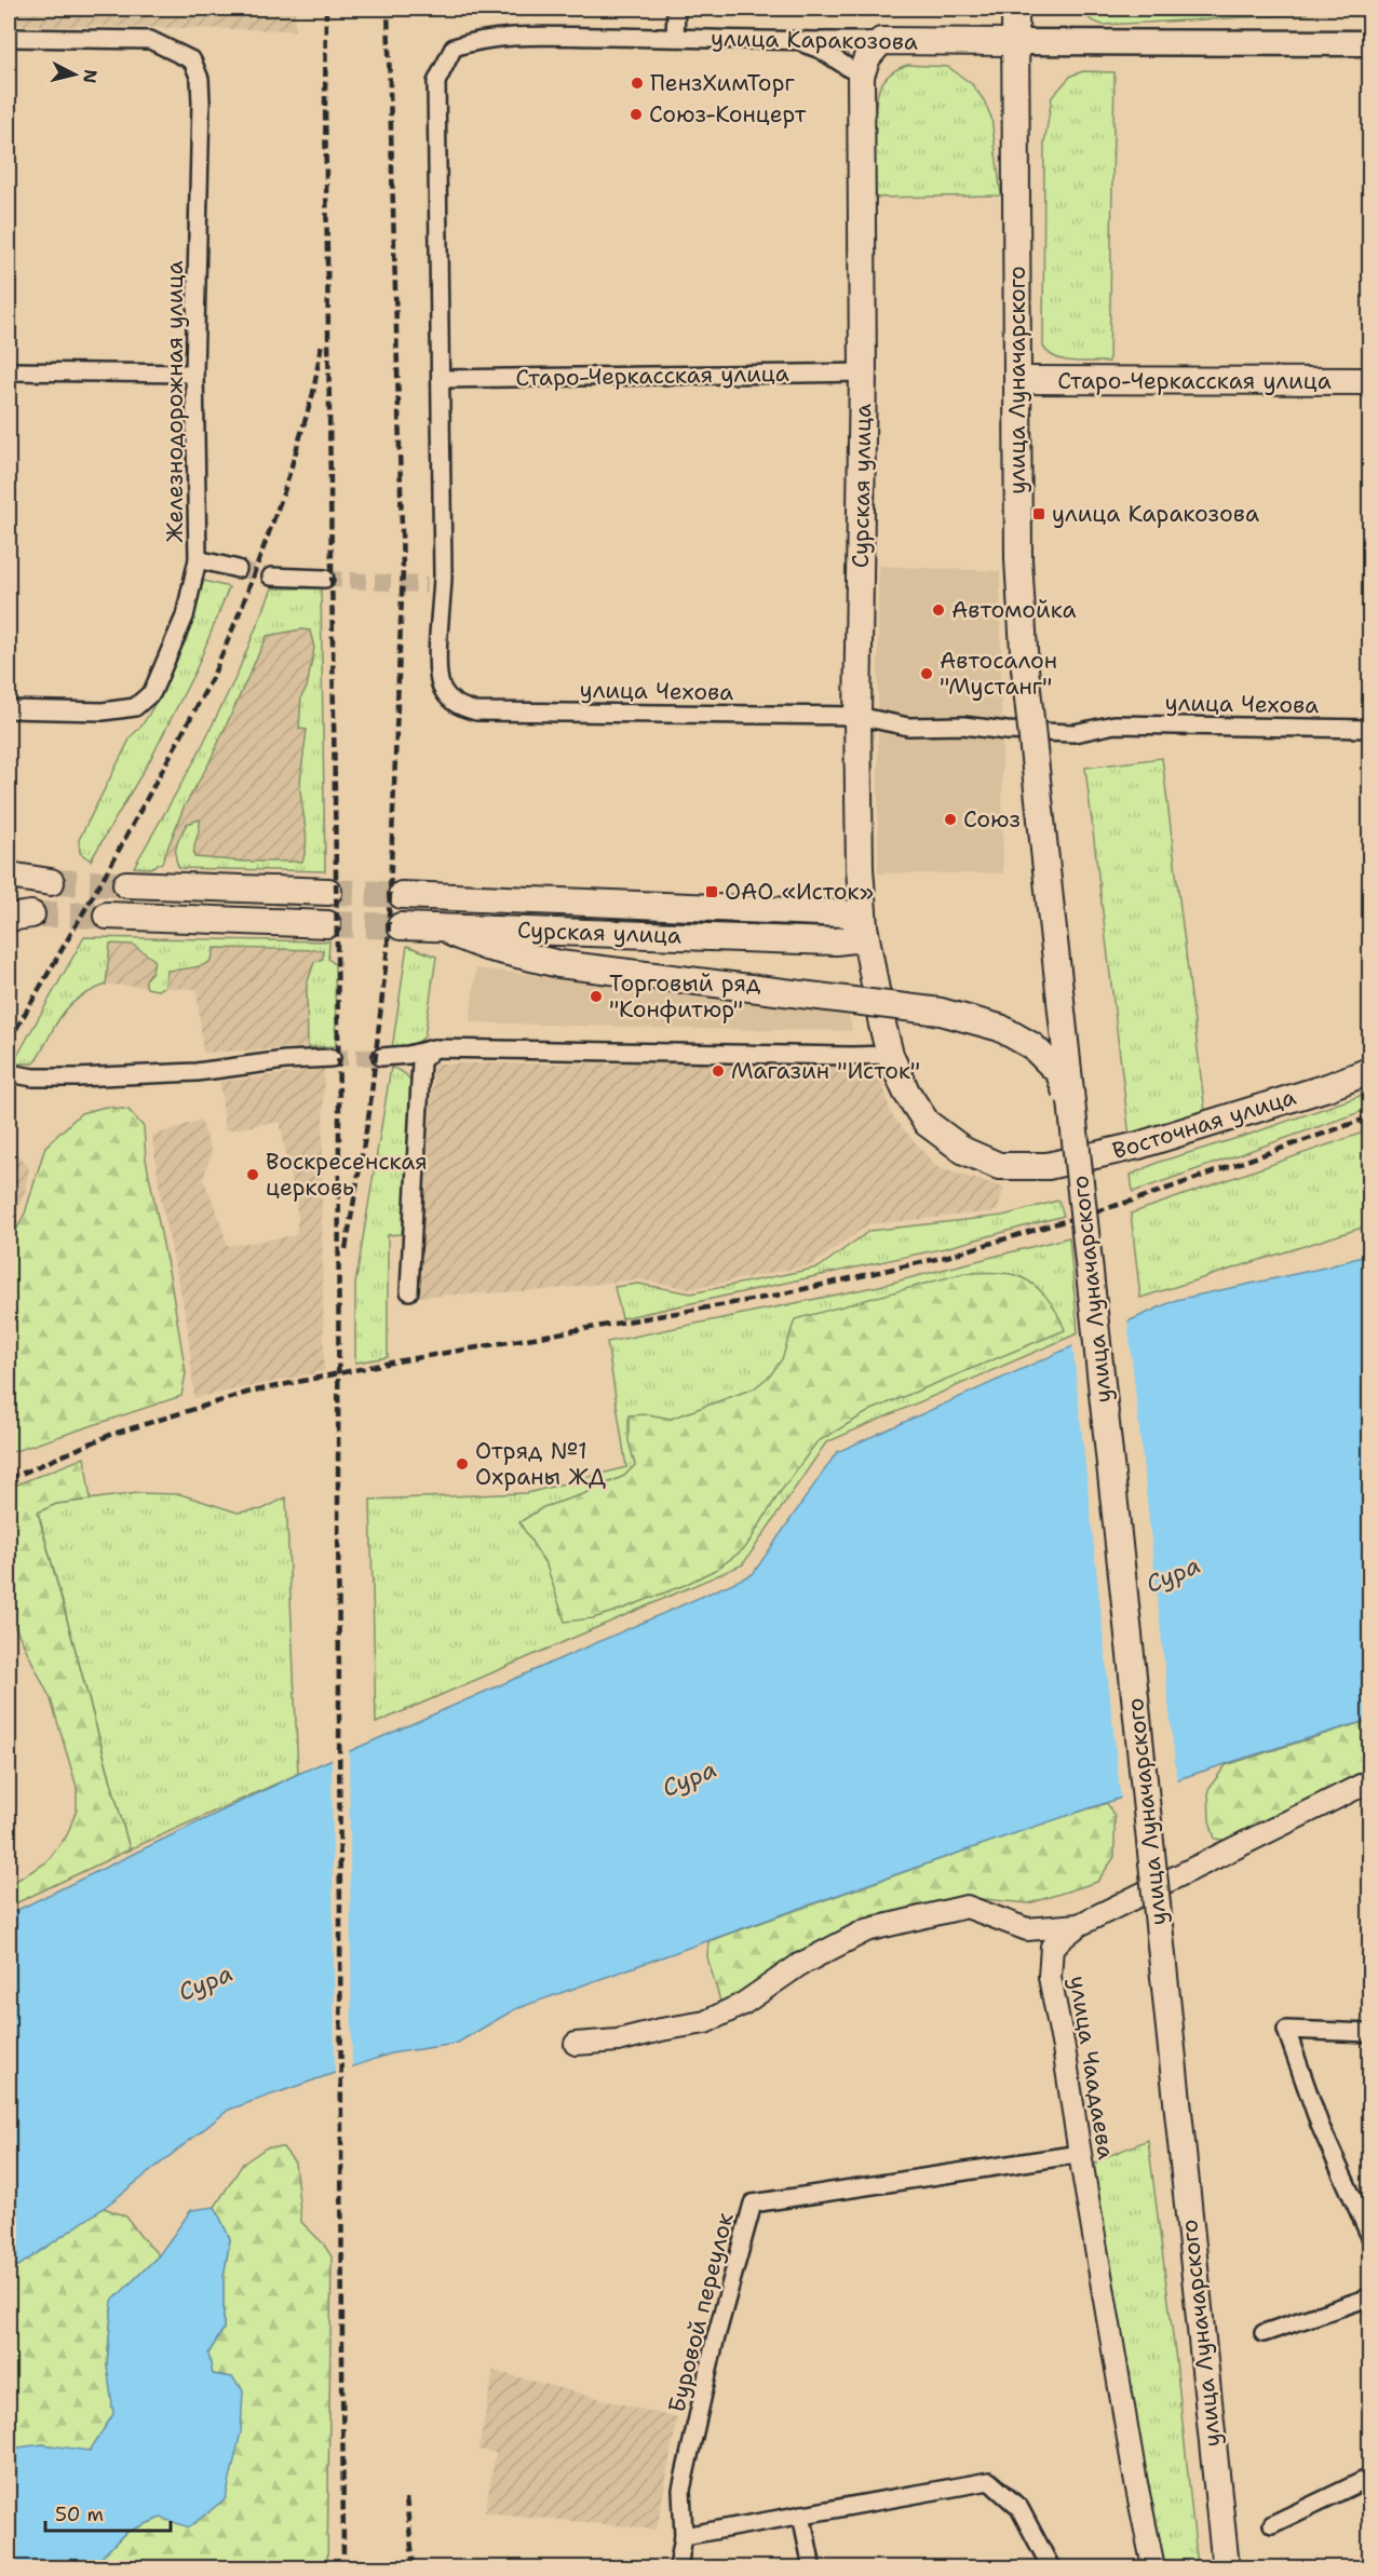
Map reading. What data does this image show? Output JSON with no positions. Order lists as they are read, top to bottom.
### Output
{
  "streets": {
    "main road": [
      "улица Каракозова",
      "Старо-Черкасская улица",
      "улица Луначарского",
      "Сурская улица",
      "Восточная улица"
    ],
    "street": [
      "Железнодорожная улица",
      "улица Чехова",
      "улица Чаадаева",
      "Буровой переулок"
    ]
  },
  "crossings": [
    ["улица Каракозова", "Старо-Черкасская улица"],
    ["улица Каракозова", "улица Луначарского"],
    ["улица Каракозова", "улица Чехова"],
    ["Старо-Черкасская улица", "улица Луначарского"],
    ["Старо-Черкасская улица", "Сурская улица"],
    ["Старо-Черкасская улица", "улица Чехова"],
    ["Сурская улица", "улица Чехова"],
    ["Сурская улица", "Восточная улица"],
    ["улица Чаадаева", "Буровой переулок"]
  ],
  "water": ["Сура"],
  "places": {
    "other": [
      "ПензХимТорг",
      "Союз-Концерт",
      "Автомойка",
      "Автосалон \"Мустанг\"",
      "Союз",
      "Торговый ряд \"Конфитюр\"",
      "Магазин \"Исток\"",
      "Воскресенская церковь",
      "Отряд №1 Охраны ЖД"
    ],
    "transit": ["улица Каракозова", "ОАО «Исток»"]
  },
  "scale_bar": "50 m",
  "north": "right"
}
